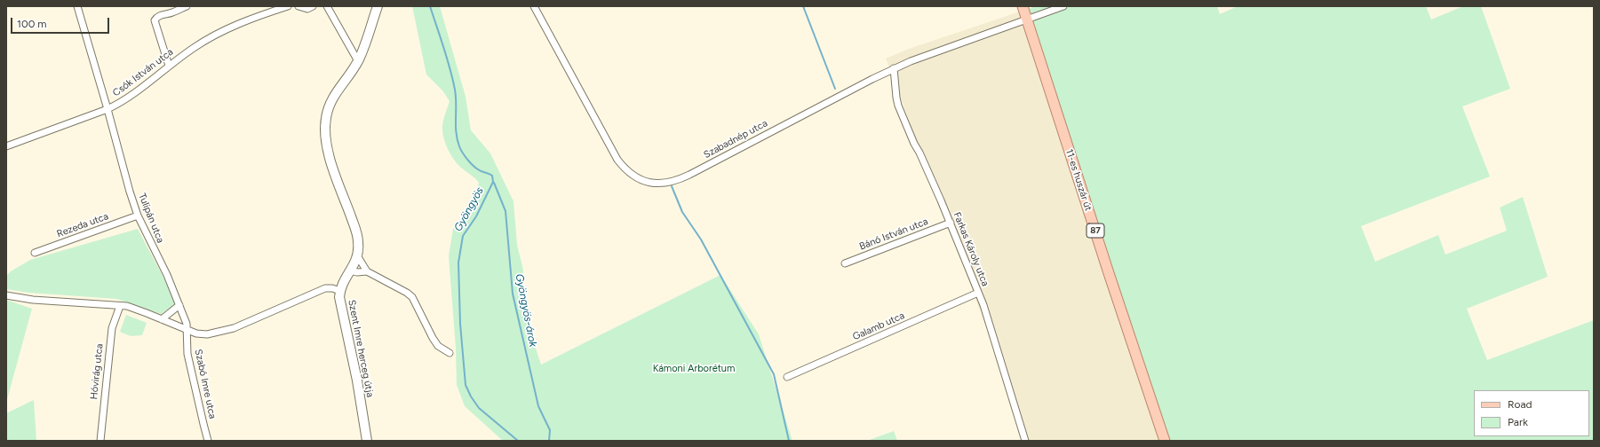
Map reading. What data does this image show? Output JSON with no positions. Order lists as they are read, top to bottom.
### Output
{
  "streets": {
    "main road": ["11-es huszár út", "87", "Szent Imre herceg útja"],
    "street": [
      "Csók István utca",
      "Szabadnép utca",
      "Tulipán utca",
      "Rezeda utca",
      "Bánó István utca",
      "Farkas Károly utca",
      "Galamb utca",
      "Hóvirág utca",
      "Szabó Imre utca"
    ]
  },
  "crossings": [
    ["Csók István utca", "Tulipán utca"],
    ["Szabadnép utca", "11-es huszár út"],
    ["Szabadnép utca", "87"],
    ["Szabadnép utca", "Farkas Károly utca"],
    ["11-es huszár út", "87"],
    ["Tulipán utca", "Rezeda utca"],
    ["Tulipán utca", "Szabó Imre utca"],
    ["Bánó István utca", "Farkas Károly utca"],
    ["Farkas Károly utca", "Galamb utca"]
  ],
  "water": ["Gyöngyös", "Gyöngyös-árok"],
  "parks": ["Kámoni Arborétum"],
  "legend": ["Road", "Park"],
  "scale_bar": "100 m"
}
